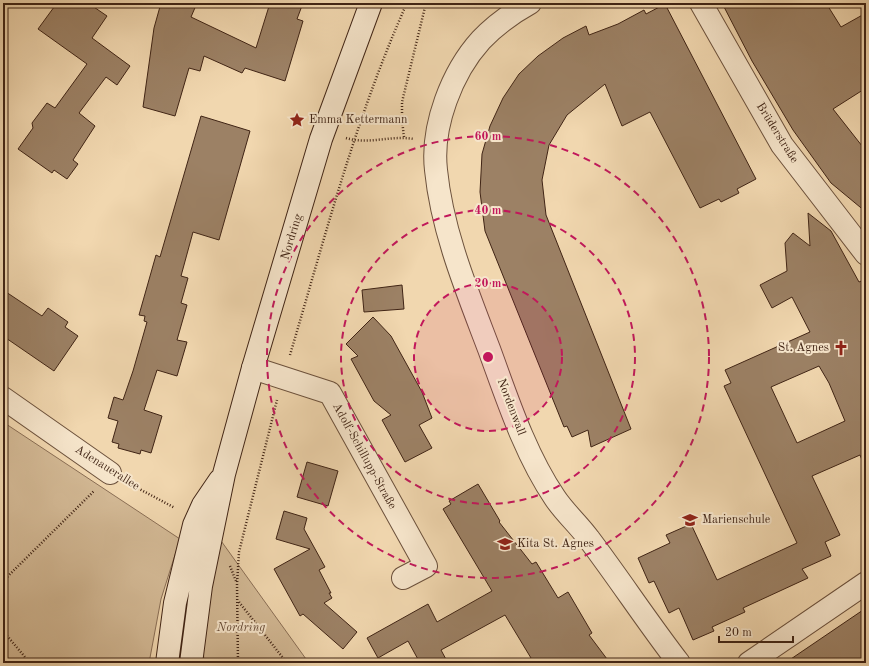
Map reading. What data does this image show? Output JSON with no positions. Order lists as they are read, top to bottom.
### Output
{
  "streets": {
    "street": [
      "Brüderstraße",
      "Nordring",
      "Nordenwall",
      "Adolf-Schillupp-Straße",
      "Adenauerallee"
    ]
  },
  "crossings": [
    ["Nordring", "Adolf-Schillupp-Straße"],
    ["Nordring", "Adenauerallee"]
  ],
  "parks": ["Nordring"],
  "places": {
    "place": ["Emma Kettermann"],
    "church": ["St. Agnes"],
    "school or university": ["Marienschule", "Kita St. Agnes"]
  },
  "scale_bar": "20 m",
  "rings": ["60 m", "40 m", "20 m"]
}
